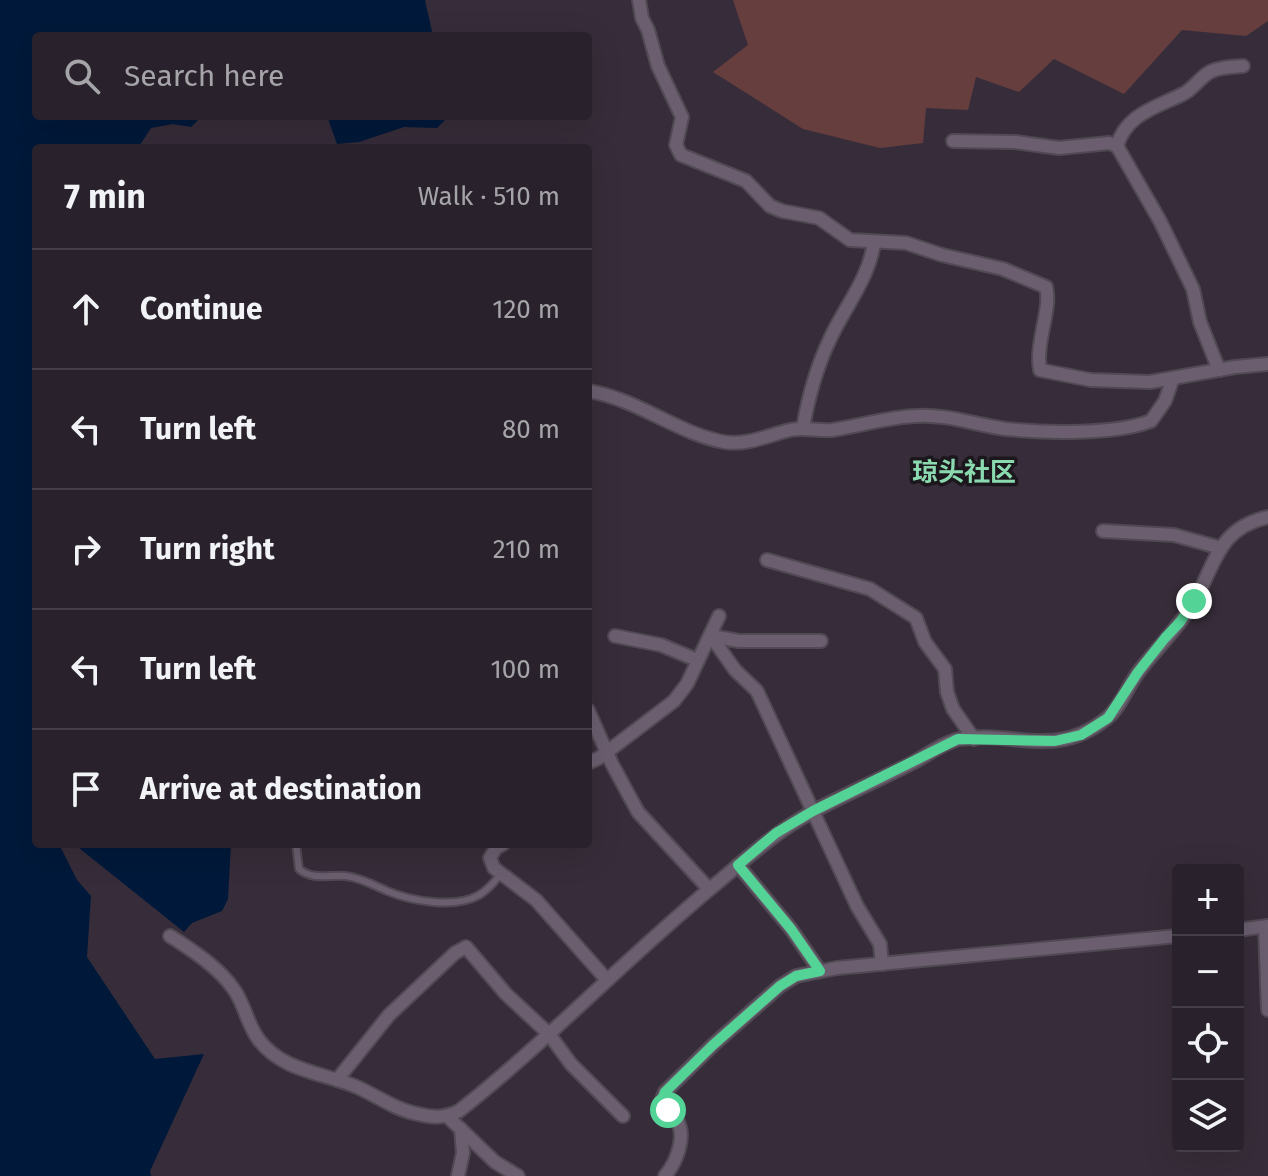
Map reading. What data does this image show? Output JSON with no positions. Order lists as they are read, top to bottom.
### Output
{
  "districts": ["琼头社区"],
  "page": {
    "search": "Search here",
    "heading": ["7 min", "Walk · 510 m"],
    "list": [
      ["Continue", "120 m"],
      ["Turn left", "80 m"],
      ["Turn right", "210 m"],
      ["Turn left", "100 m"],
      "Arrive at destination"
    ],
    "map_buttons": ["+", "−"]
  }
}
